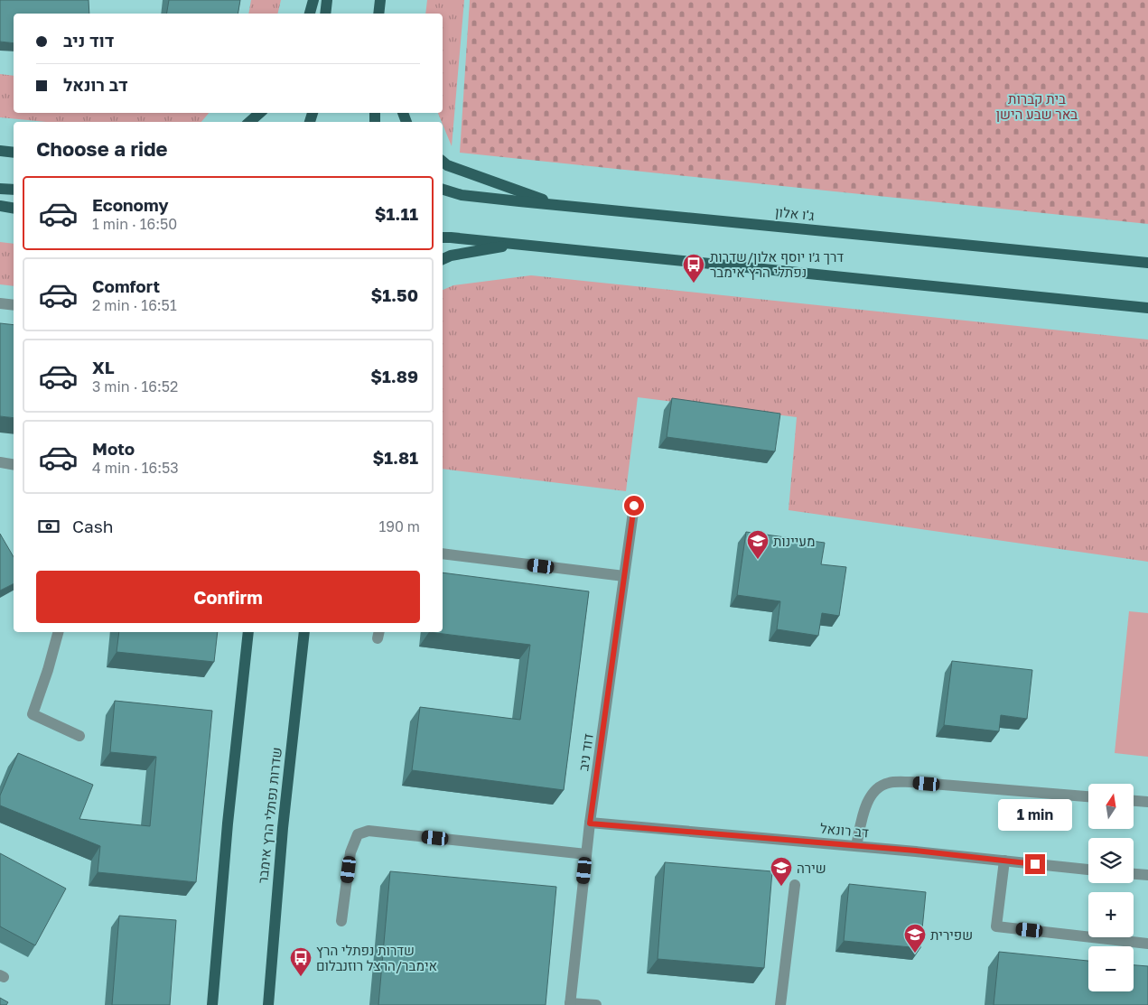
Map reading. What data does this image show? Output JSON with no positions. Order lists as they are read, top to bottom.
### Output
{
  "streets": {
    "main road": ["ג'ו אלון", "שדרות נפתלי הרץ אימבר"],
    "street": ["דוד ניב", "דב רונאל"]
  },
  "crossings": [
    ["דוד ניב", "דב רונאל"]
  ],
  "parks": ["בית קברות באר שבע הישן"],
  "places": {
    "bus stop": ["דרך ג׳ו יוסף אלון/שדרות נפתלי הרץ אימבר", "שדרות נפתלי הרץ אימבר/הרצל רוזנבלום"],
    "school or university": ["מעיינות", "שירה", "שפירית"]
  },
  "north": "top",
  "page": {
    "banner": ["דוד ניב", "דב רונאל"],
    "heading": "Choose a ride",
    "list": [
      {
        "name": "Economy",
        "note": "1 min · 16:50",
        "value": "$1.11"
      },
      {
        "name": "Comfort",
        "note": "2 min · 16:51",
        "value": "$1.50"
      },
      {
        "name": "XL",
        "note": "3 min · 16:52",
        "value": "$1.89"
      },
      {
        "name": "Moto",
        "note": "4 min · 16:53",
        "value": "$1.81"
      }
    ],
    "pay": ["Cash", "190 m"],
    "buttons": "Confirm",
    "map_buttons": ["+", "−"],
    "bubble": "1 min"
  }
}
